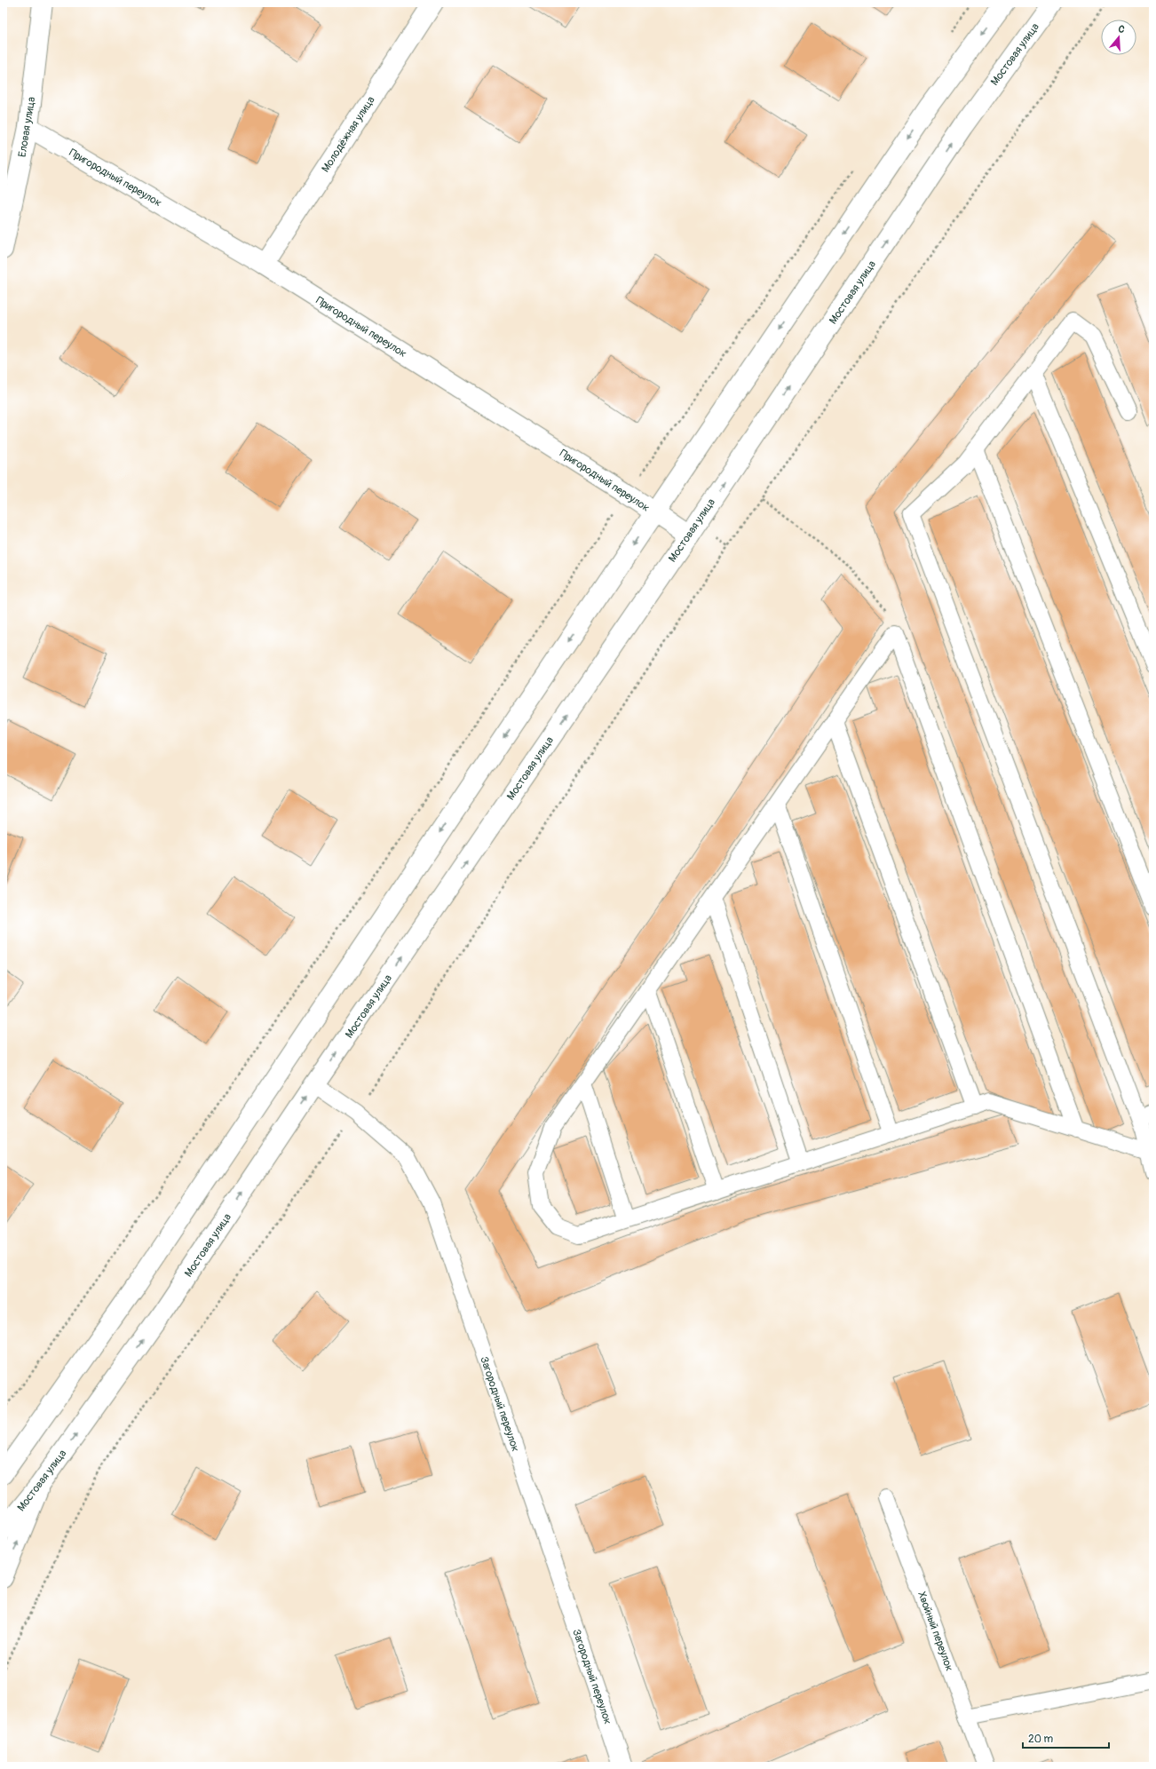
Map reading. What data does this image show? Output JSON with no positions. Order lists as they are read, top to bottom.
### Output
{
  "streets": {
    "main road": [
      "Мостовая улица",
      "Еловая улица",
      "Молодёжная улица",
      "Пригородный переулок",
      "Загородный переулок"
    ],
    "lane": ["Хвойный переулок"]
  },
  "crossings": [
    ["Мостовая улица", "Пригородный переулок"],
    ["Мостовая улица", "Загородный переулок"],
    ["Еловая улица", "Пригородный переулок"],
    ["Молодёжная улица", "Пригородный переулок"]
  ],
  "scale_bar": "20 m",
  "north": "top"
}
